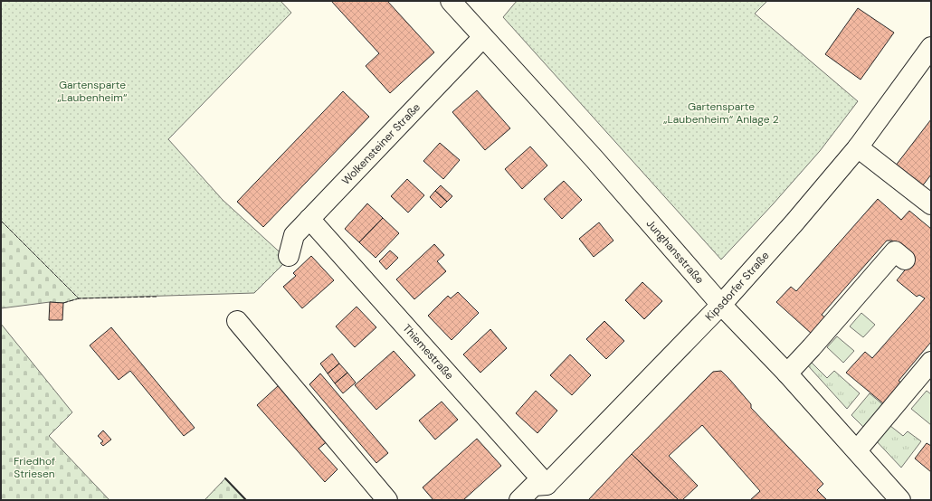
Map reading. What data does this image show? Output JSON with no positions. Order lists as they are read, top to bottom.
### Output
{
  "streets": {
    "street": [
      "Wolkensteiner Straße",
      "Junghansstraße",
      "Kipsdorfer Straße",
      "Thiemestraße"
    ]
  },
  "crossings": [
    ["Wolkensteiner Straße", "Junghansstraße"],
    ["Wolkensteiner Straße", "Thiemestraße"],
    ["Junghansstraße", "Kipsdorfer Straße"],
    ["Kipsdorfer Straße", "Thiemestraße"]
  ],
  "parks": ["Gartensparte „Laubenheim“", "Gartensparte „Laubenheim“ Anlage 2", "Friedhof Striesen"]
}
